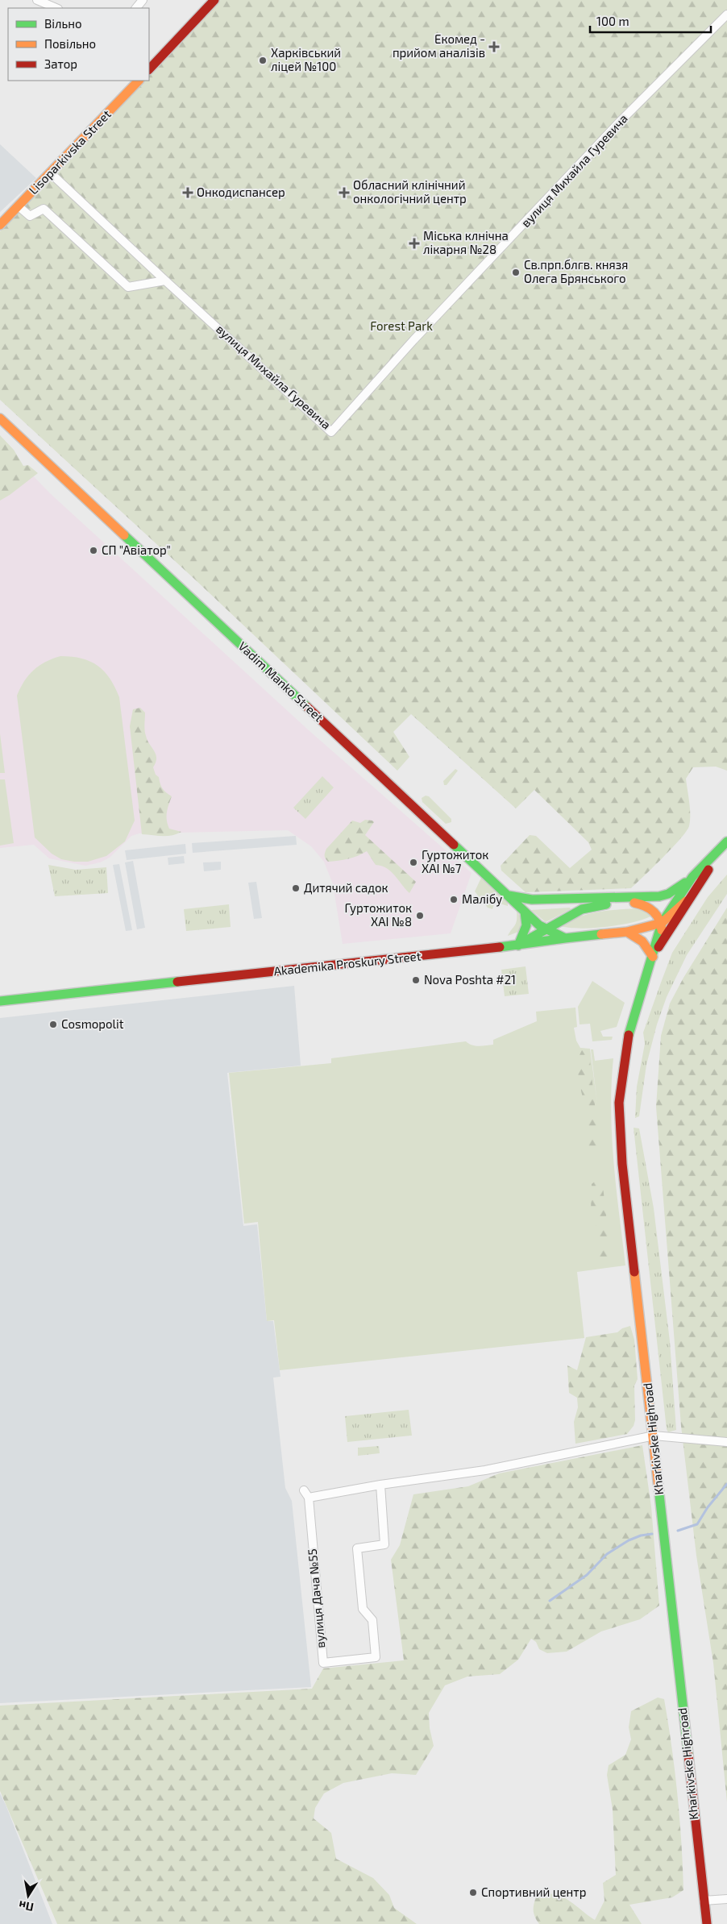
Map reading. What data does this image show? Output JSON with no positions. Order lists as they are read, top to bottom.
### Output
{
  "streets": {
    "main road": [
      "Lisoparkivska Street",
      "Vadim Manko Street",
      "Akademika Proskury Street",
      "Kharkivske Highroad"
    ],
    "street": ["вулиця Михайла Гуревича", "вулиця Дача №55"]
  },
  "crossings": [
    ["Lisoparkivska Street", "вулиця Михайла Гуревича"],
    ["Vadim Manko Street", "Akademika Proskury Street"],
    ["Akademika Proskury Street", "Kharkivske Highroad"],
    ["Kharkivske Highroad", "вулиця Дача №55"]
  ],
  "parks": ["Forest Park"],
  "places": {
    "health": [
      "Екомед - прийом аналізів",
      "Онкодиспансер",
      "Обласний клінічний онкологічний центр",
      "Міська клнічна лікарня №28"
    ],
    "other": [
      "Харківський ліцей №100",
      "Cв.прп.блгв. князя Олега Брянського",
      "СП \"Авіатор\"",
      "Гуртожиток ХАІ №7",
      "Дитячий садок",
      "Малібу",
      "Гуртожиток ХАІ №8",
      "Nova Poshta #21",
      "Cosmopolit",
      "Спортивний центр"
    ]
  },
  "legend": ["Вільно", "Повільно", "Затор"],
  "scale_bar": "100 m",
  "north": "bottom"
}
